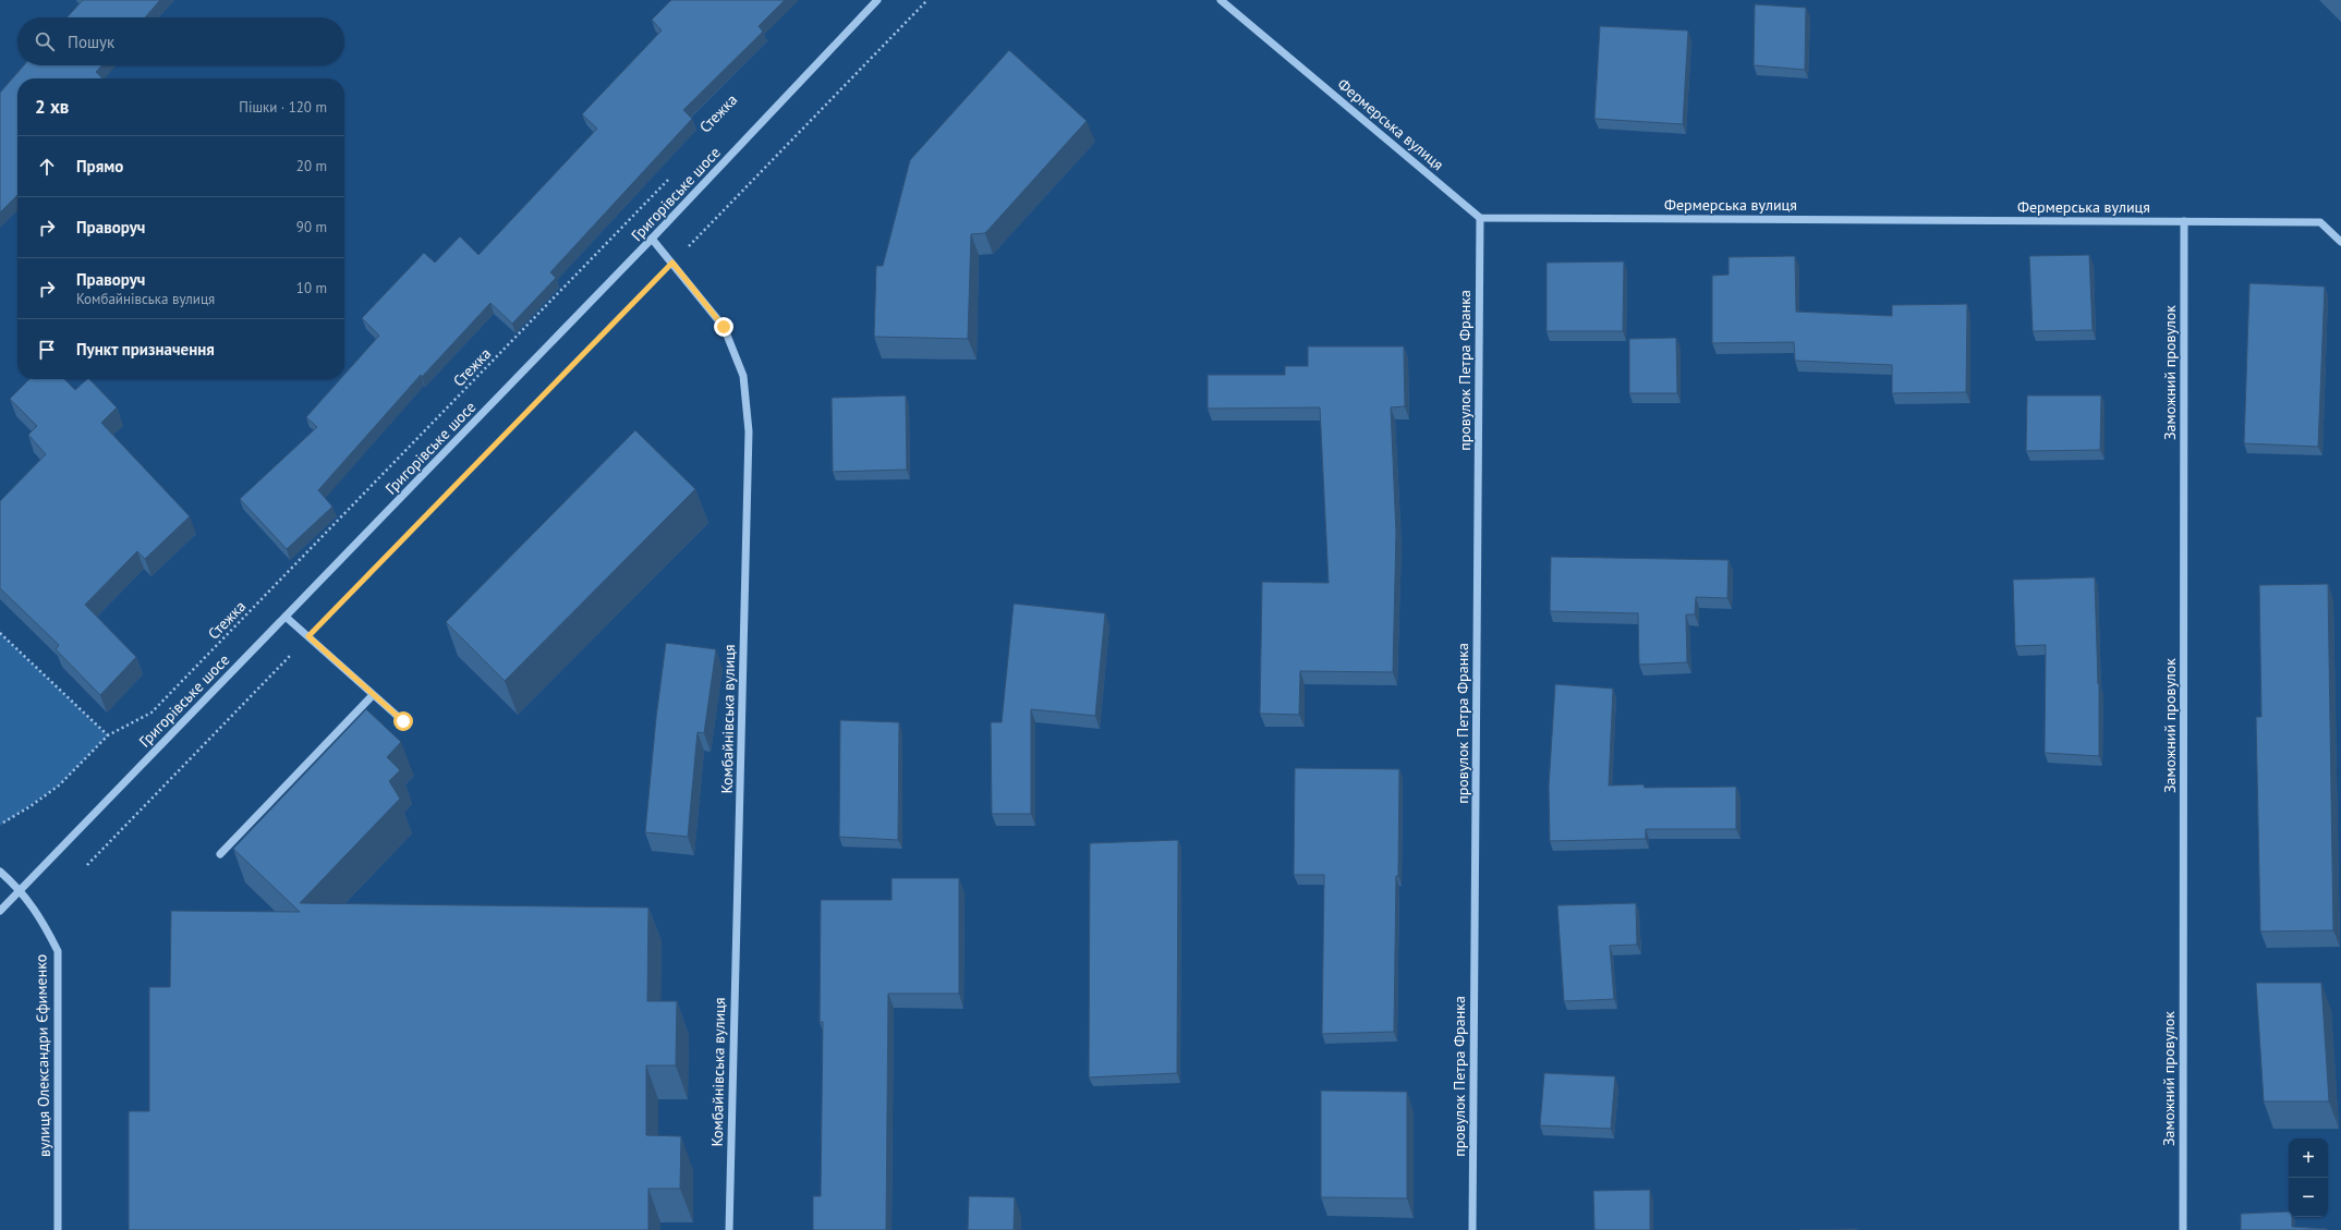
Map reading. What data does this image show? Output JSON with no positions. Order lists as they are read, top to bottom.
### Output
{
  "streets": {
    "street": [
      "Фермерська вулиця",
      "Григорівське шосе",
      "провулок Петра Франка",
      "Заможний провулок",
      "Комбайнівська вулиця",
      "вулиця Олександри Єфименко"
    ],
    "path": ["Стежка"]
  },
  "crossings": [
    ["Фермерська вулиця", "провулок Петра Франка"],
    ["Фермерська вулиця", "Заможний провулок"],
    ["Григорівське шосе", "Комбайнівська вулиця"],
    ["Григорівське шосе", "вулиця Олександри Єфименко"]
  ],
  "page": {
    "search": "Пошук",
    "heading": ["2 хв", "Пішки · 120 m"],
    "list": [
      ["Прямо", "20 m"],
      ["Праворуч", "90 m"],
      ["Праворуч", "Комбайнівська вулиця", "10 m"],
      "Пункт призначення"
    ],
    "map_buttons": ["+", "−"]
  }
}
